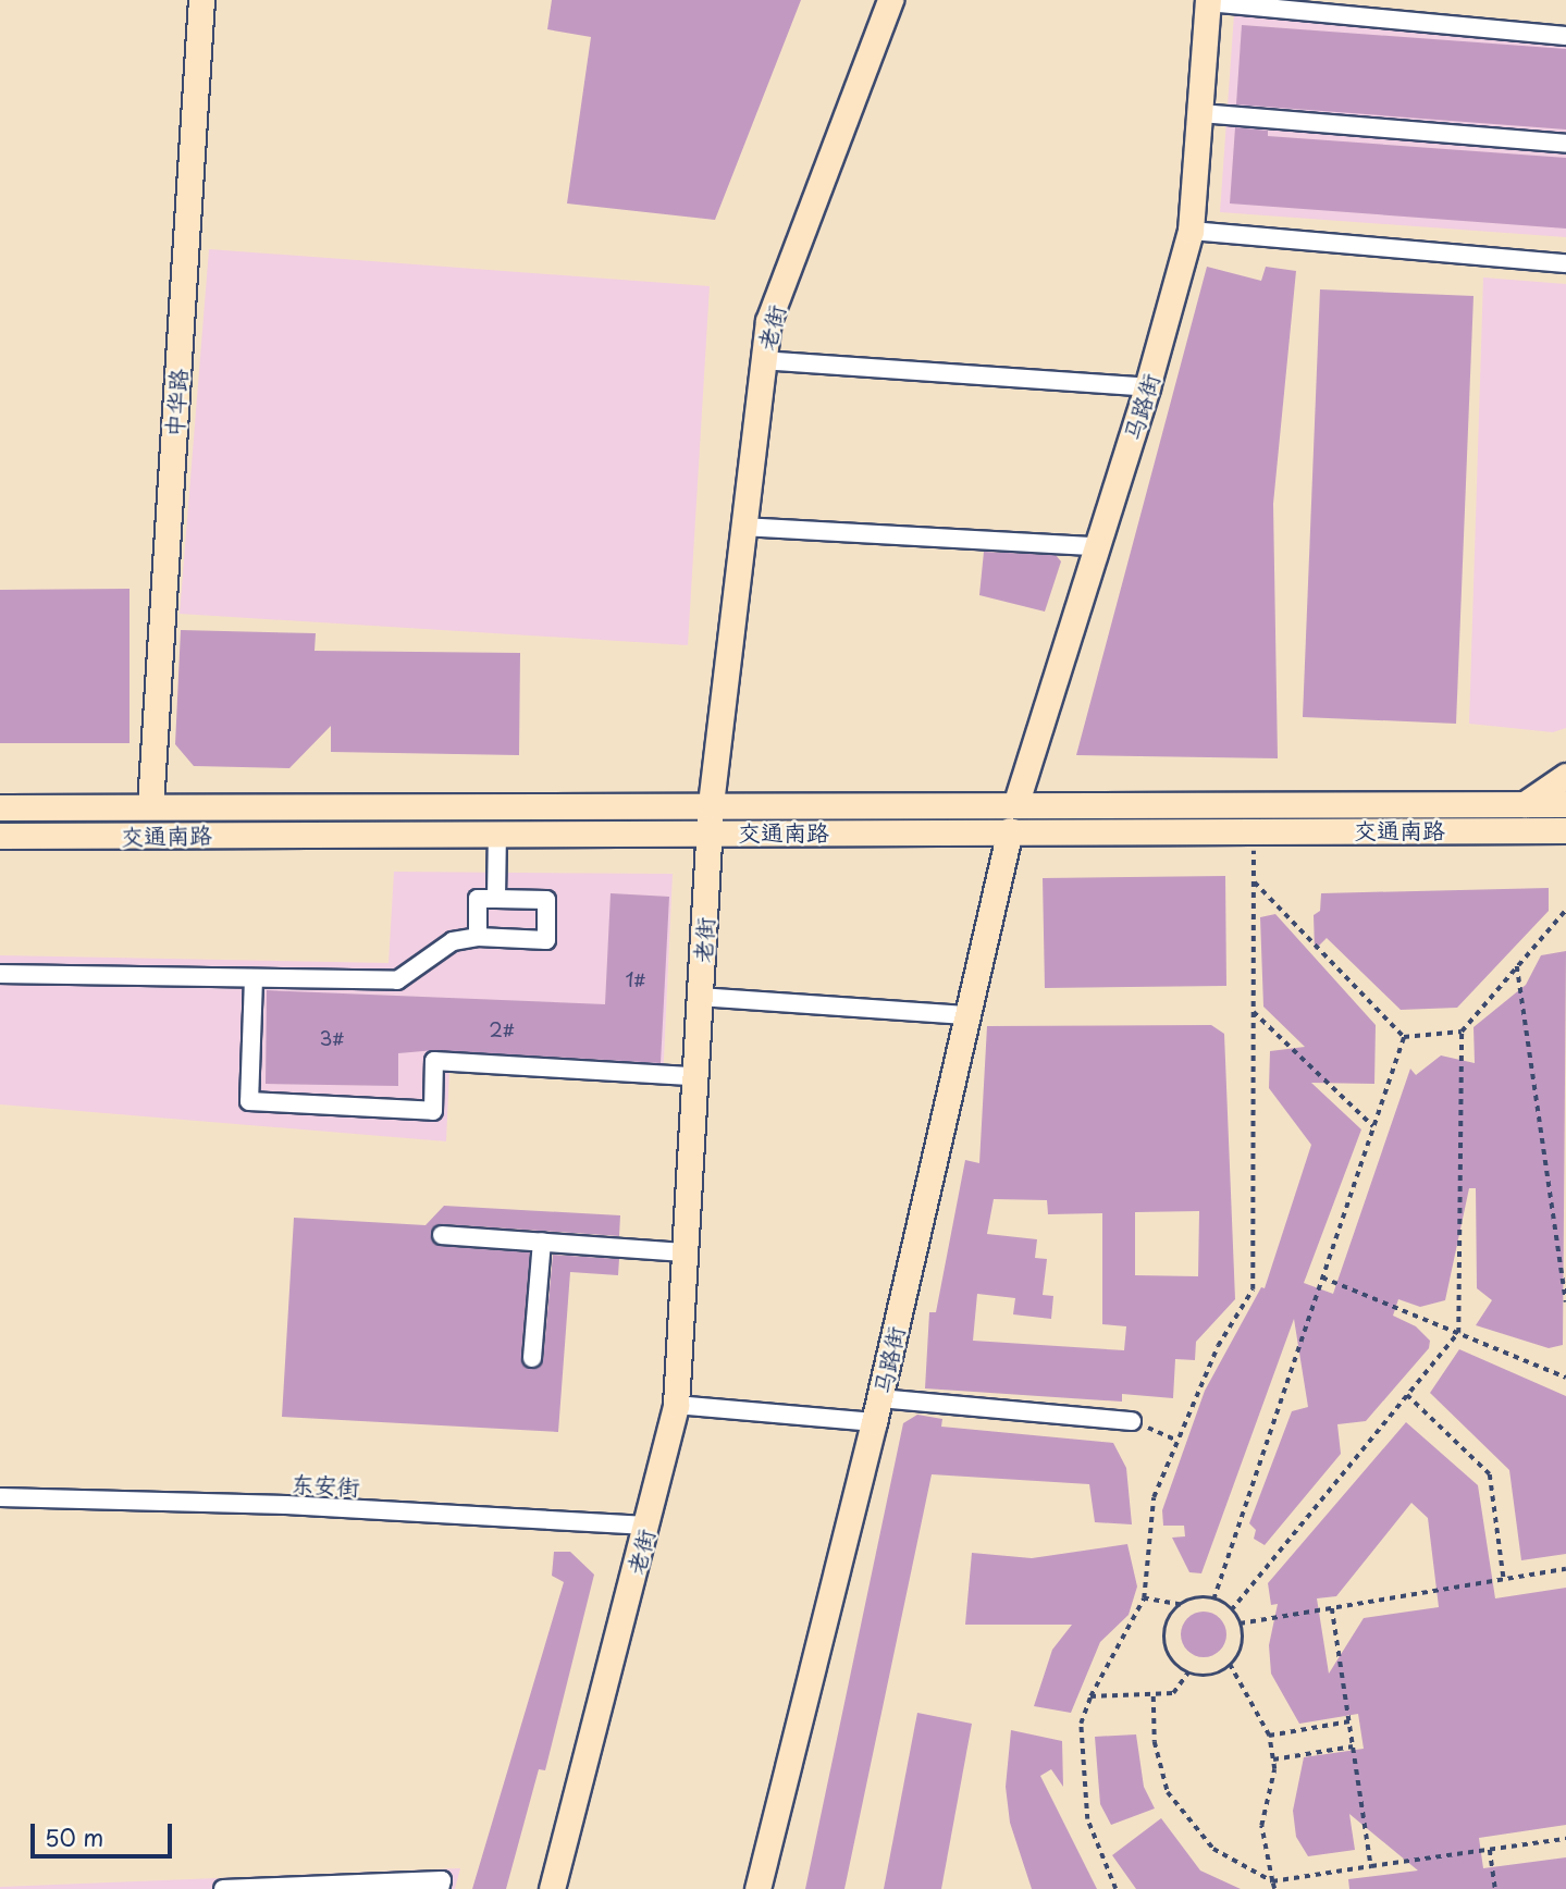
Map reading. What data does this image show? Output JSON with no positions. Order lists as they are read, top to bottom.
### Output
{
  "streets": {
    "street": [
      "老街",
      "中华路",
      "马路街",
      "交通南路",
      "东安街"
    ]
  },
  "crossings": [
    ["老街", "交通南路"],
    ["老街", "东安街"],
    ["中华路", "交通南路"],
    ["马路街", "交通南路"]
  ],
  "house_numbers": ["1#", "2#", "3#"],
  "scale_bar": "50 m"
}
